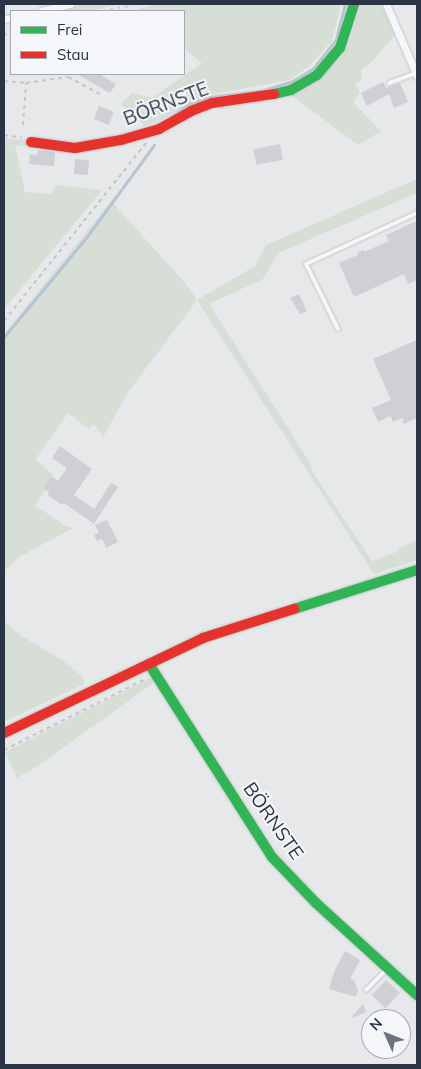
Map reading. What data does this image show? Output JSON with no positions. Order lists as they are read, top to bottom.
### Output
{
  "streets": {
    "street": ["BÖRNSTE"]
  },
  "legend": ["Frei", "Stau"],
  "north": "top left"
}
